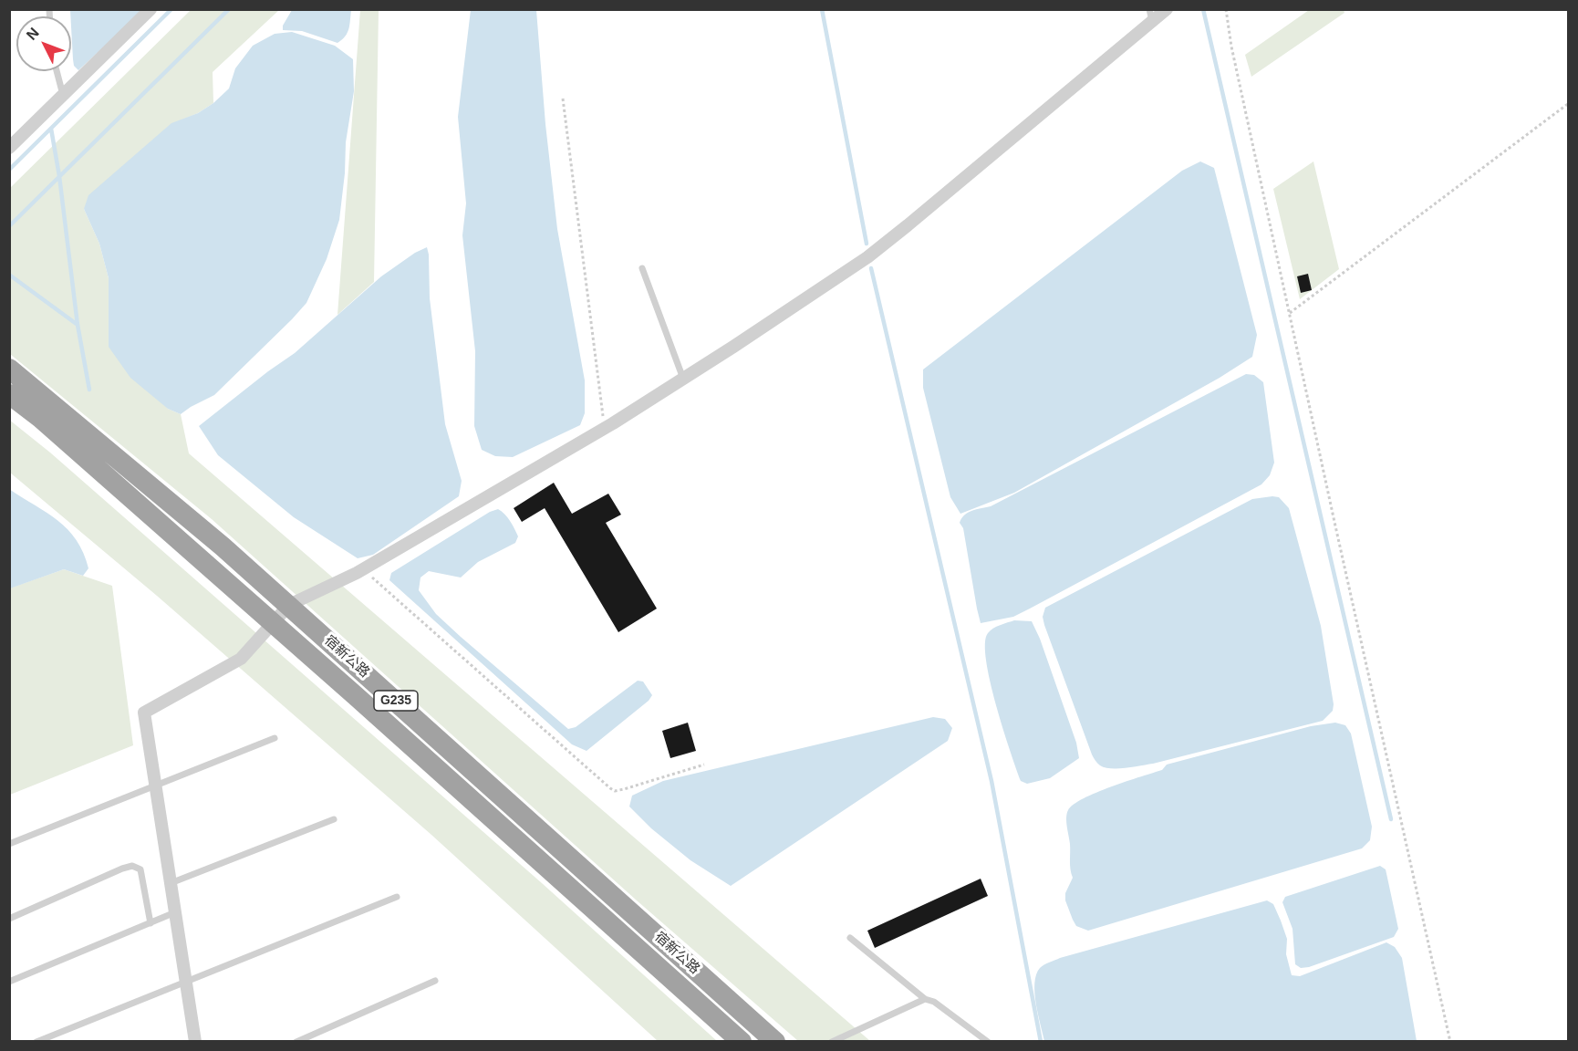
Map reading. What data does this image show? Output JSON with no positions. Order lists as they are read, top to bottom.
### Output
{
  "streets": {
    "highway": ["宿新公路", "G235"]
  },
  "north": "top left"
}
